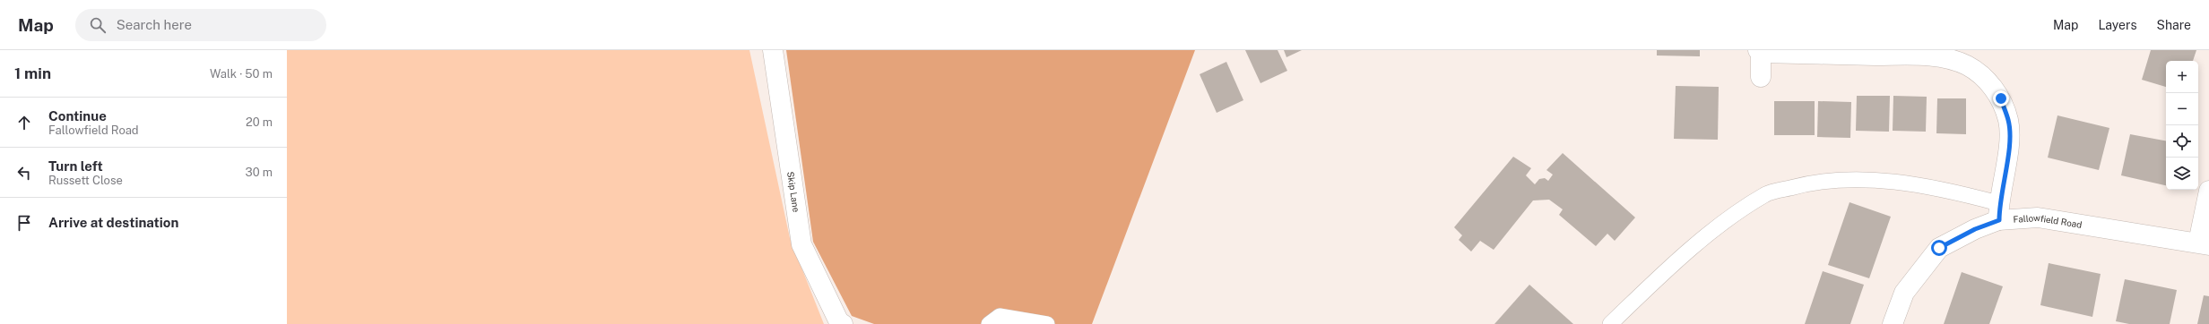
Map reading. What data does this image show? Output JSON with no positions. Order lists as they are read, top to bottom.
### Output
{
  "streets": {
    "street": ["Skip Lane", "Fallowfield Road"]
  },
  "page": {
    "header": "Map",
    "search": "Search here",
    "nav": ["Map", "Layers", "Share"],
    "heading": ["1 min", "Walk · 50 m"],
    "map_buttons": ["+", "−"],
    "list": [
      ["Continue", "Fallowfield Road", "20 m"],
      ["Turn left", "Russett Close", "30 m"],
      "Arrive at destination"
    ]
  }
}
